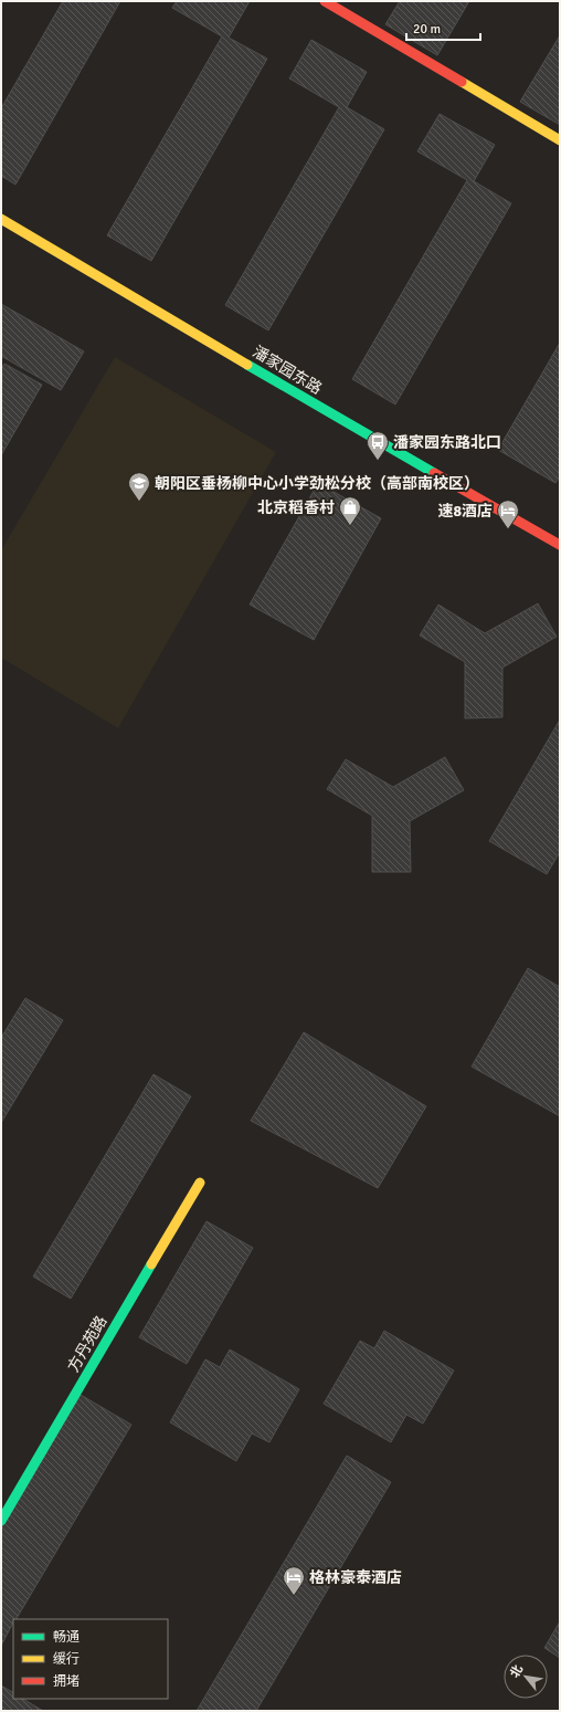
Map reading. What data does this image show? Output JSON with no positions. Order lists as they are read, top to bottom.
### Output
{
  "streets": {
    "street": ["潘家园东路", "方丹苑路"]
  },
  "places": {
    "bus stop": ["潘家园东路北口"],
    "school or university": ["朝阳区垂杨柳中心小学劲松分校（高部南校区）"],
    "shop": ["北京稻香村"],
    "hotel": ["速8酒店", "格林豪泰酒店"]
  },
  "legend": ["畅通", "缓行", "拥堵"],
  "scale_bar": "20 m",
  "north": "top left"
}
